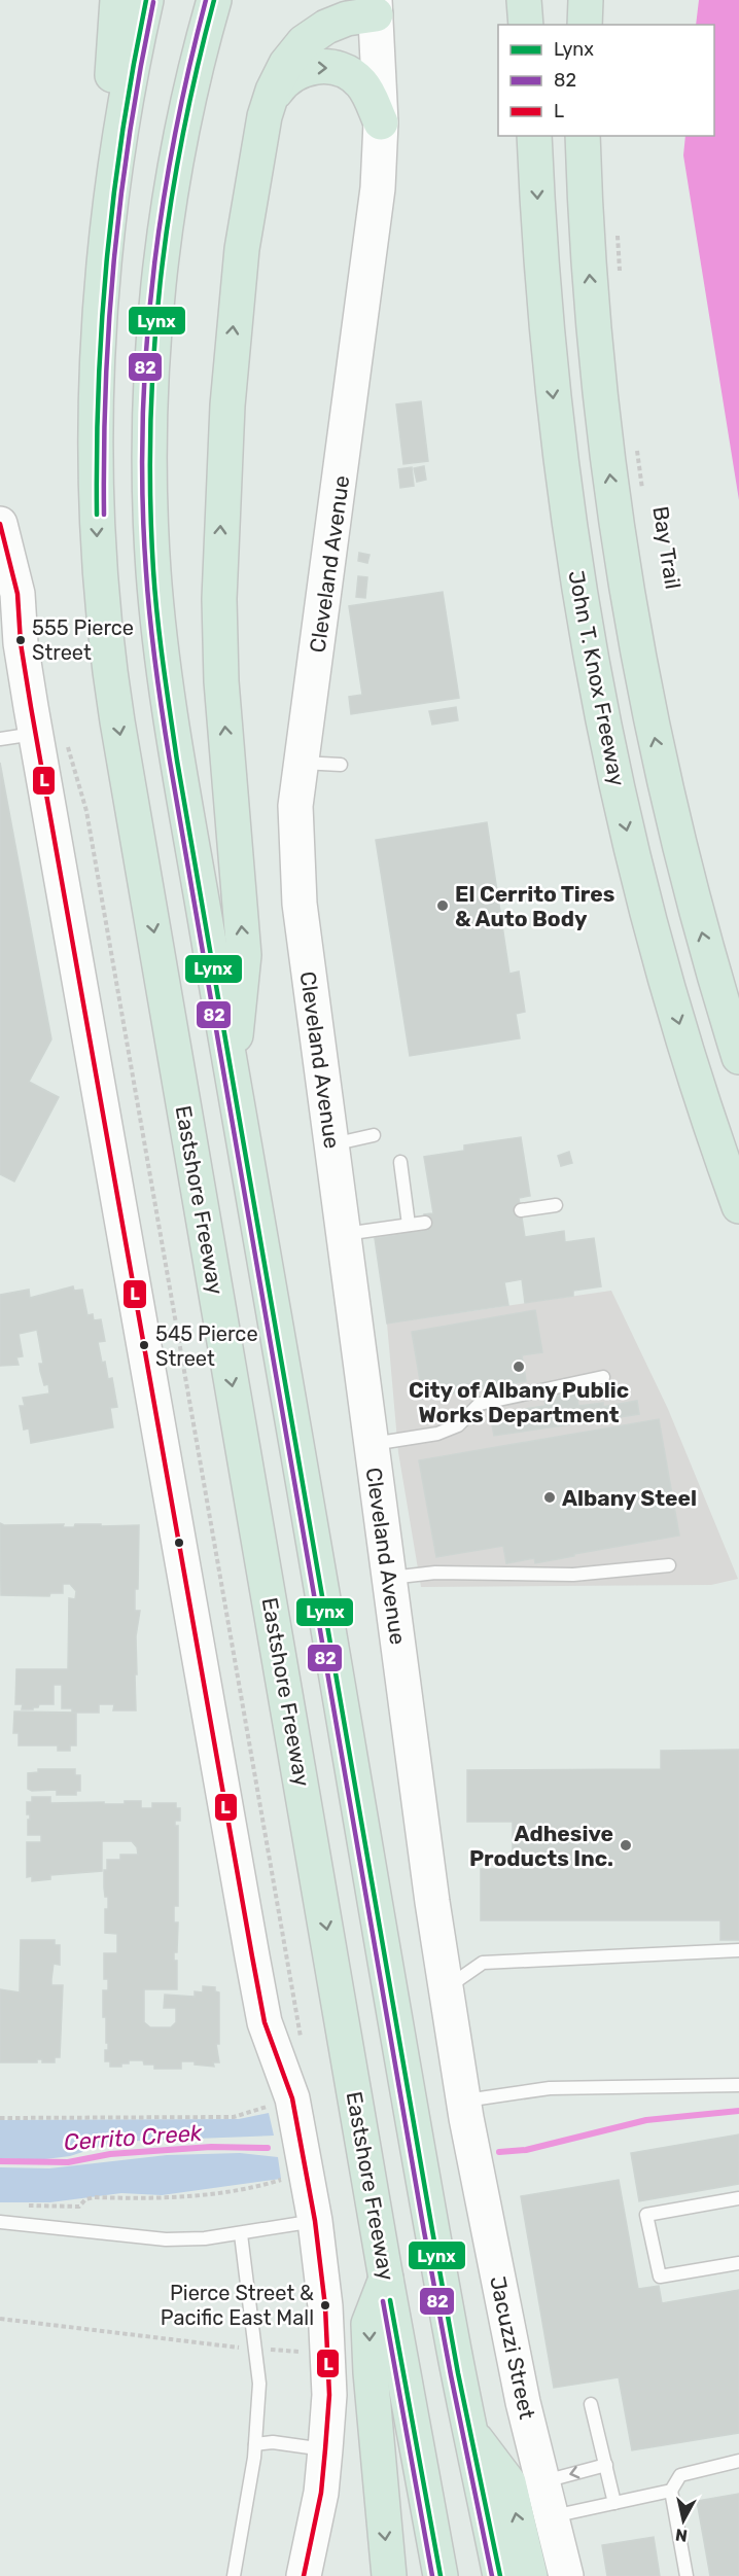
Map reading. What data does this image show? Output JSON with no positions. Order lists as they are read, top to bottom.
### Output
{
  "streets": {
    "highway": ["John T. Knox Freeway", "Eastshore Freeway"],
    "street": ["Cleveland Avenue", "Jacuzzi Street"],
    "path": ["Bay Trail"]
  },
  "crossings": [
    ["Cleveland Avenue", "Jacuzzi Street"]
  ],
  "water": ["Cerrito Creek"],
  "places": [
    "555 Pierce Street",
    "El Cerrito Tires & Auto Body",
    "545 Pierce Street",
    "City of Albany Public Works Department",
    "Albany Steel",
    "Adhesive Products Inc.",
    "Pierce Street & Pacific East Mall"
  ],
  "lines": ["transit line Lynx", "transit line 82", "transit line L"],
  "legend": ["Lynx", "82", "L"],
  "north": "bottom"
}
